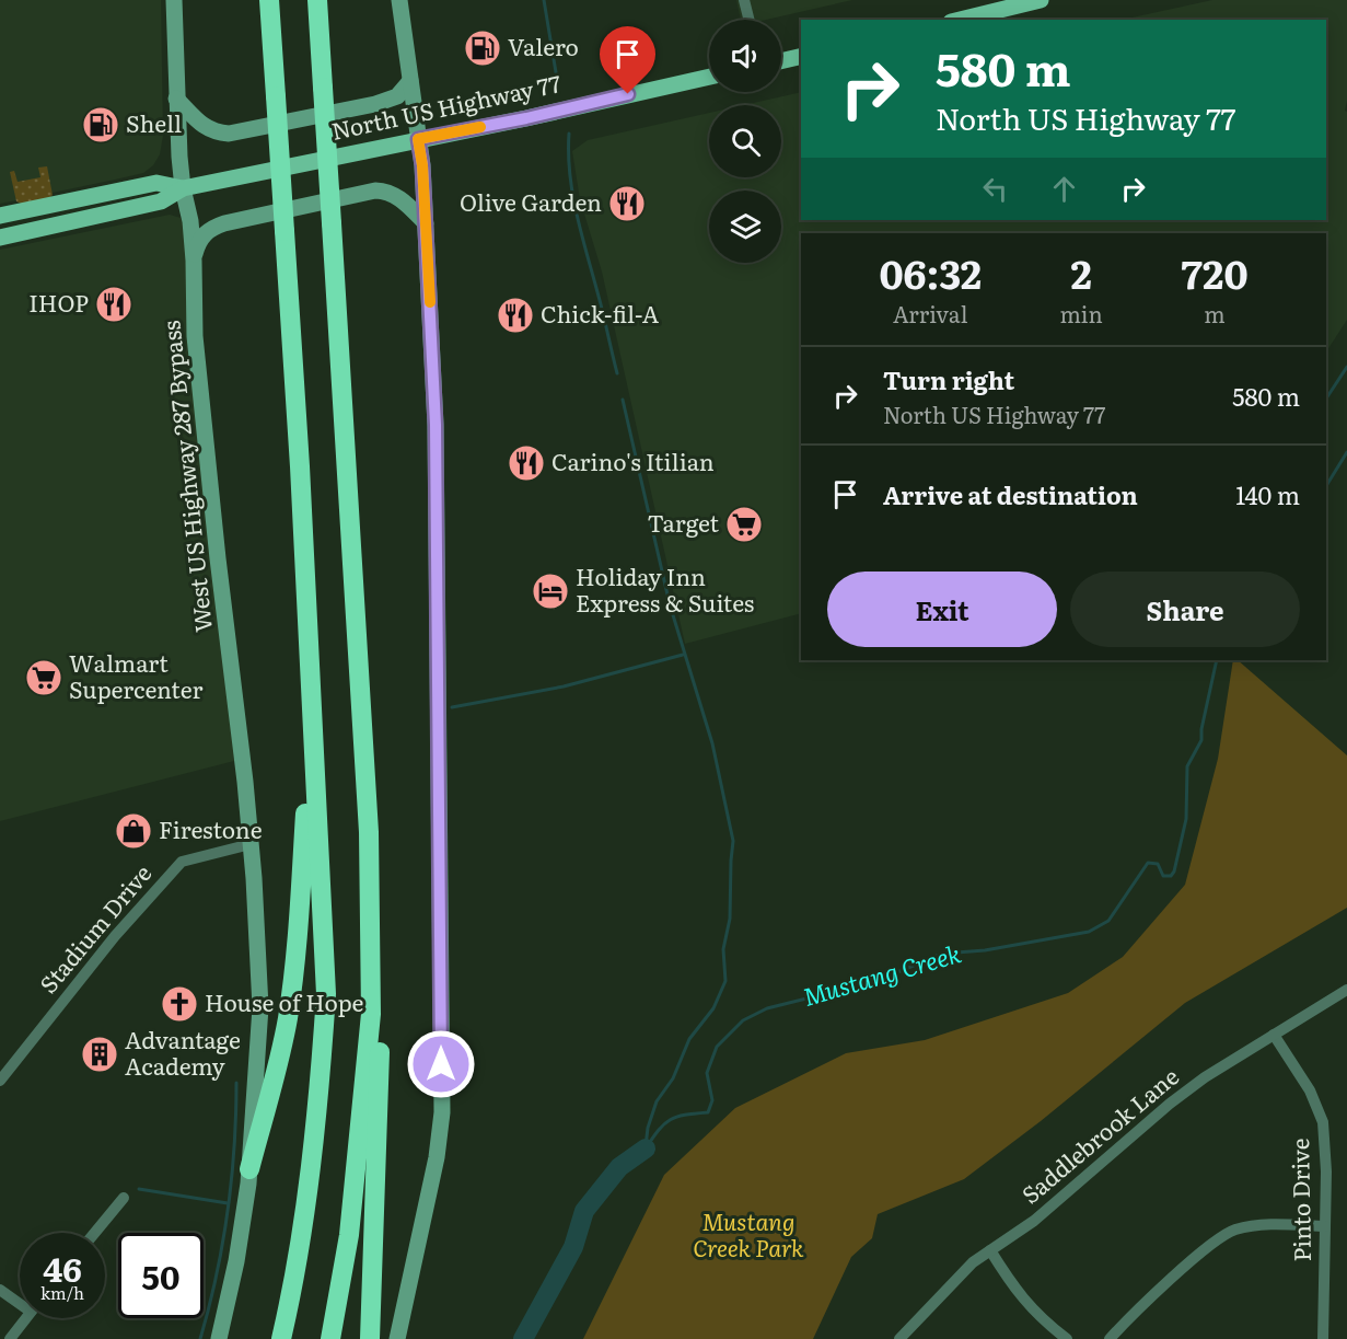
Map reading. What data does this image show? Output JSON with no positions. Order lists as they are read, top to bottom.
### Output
{
  "streets": {
    "main road": ["North US Highway 77", "West US Highway 287 Bypass"],
    "street": ["Stadium Drive", "Saddlebrook Lane", "Pinto Drive"]
  },
  "crossings": [
    ["North US Highway 77", "West US Highway 287 Bypass"],
    ["West US Highway 287 Bypass", "Stadium Drive"],
    ["Saddlebrook Lane", "Pinto Drive"]
  ],
  "water": ["Mustang Creek"],
  "parks": ["Mustang Creek Park"],
  "places": {
    "fuel station": ["Valero", "Shell"],
    "restaurant": [
      "Olive Garden",
      "IHOP",
      "Chick-fil-A",
      "Carino's Itilian"
    ],
    "supermarket": ["Target", "Walmart Supercenter"],
    "hotel": ["Holiday Inn Express & Suites"],
    "shop": ["Firestone"],
    "church": ["House of Hope"],
    "building": ["Advantage Academy"]
  },
  "page": {
    "turn": ["580 m", "North US Highway 77"],
    "eta": [
      "06:32",
      "Arrival",
      "2",
      "min",
      "720",
      "m"
    ],
    "list": [
      {
        "name": "Turn right",
        "note": "North US Highway 77",
        "value": "580 m"
      },
      {
        "name": "Arrive at destination",
        "value": "140 m"
      }
    ],
    "buttons": ["Exit", "Share"],
    "speed": "46 km/h",
    "limit": "50"
  }
}
